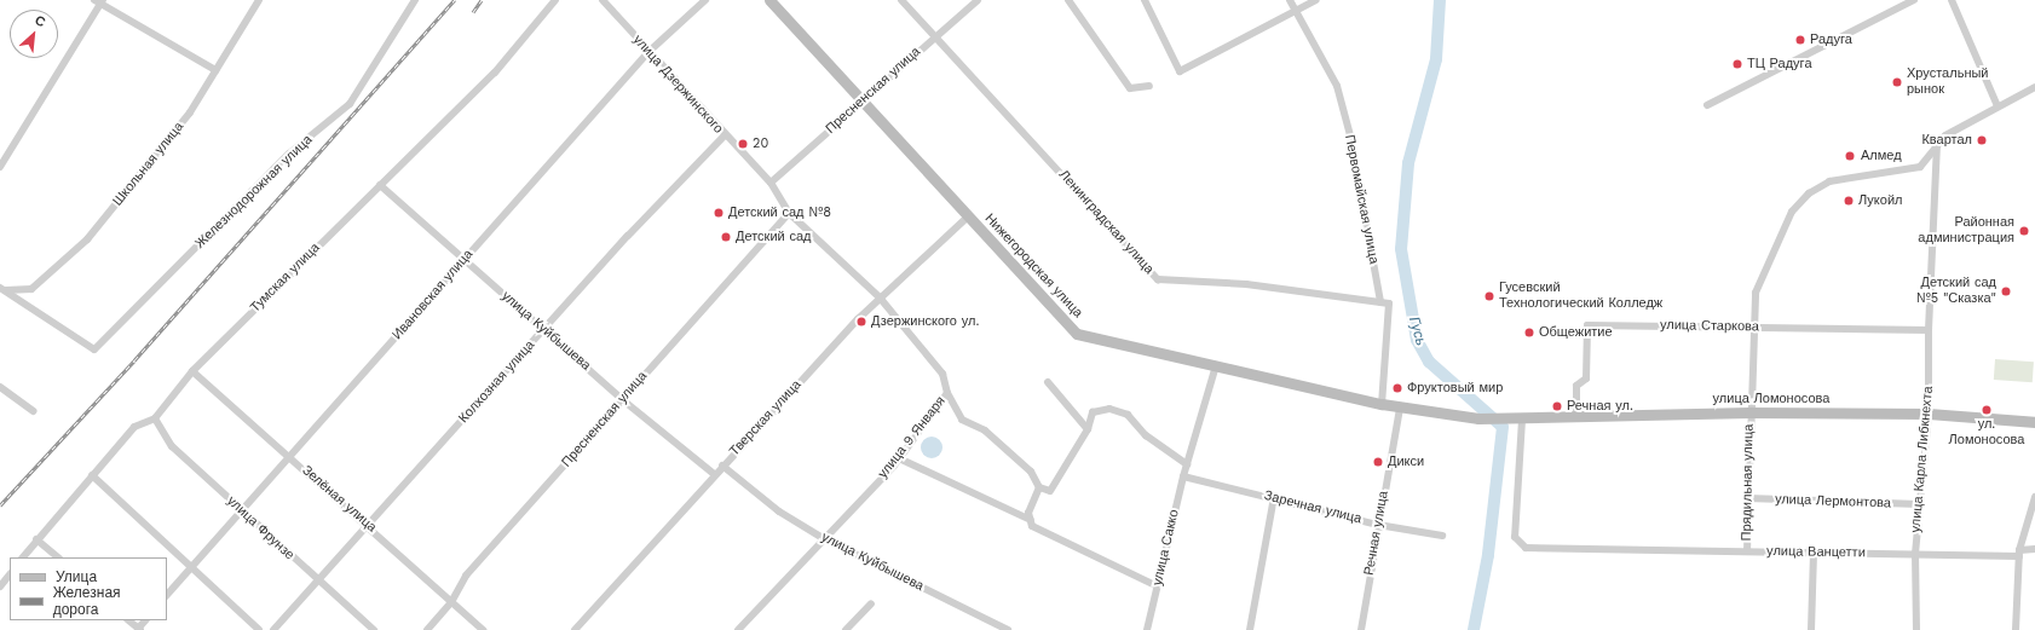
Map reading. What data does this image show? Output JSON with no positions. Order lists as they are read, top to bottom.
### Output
{
  "streets": {
    "main road": ["Нижегородская улица", "улица Ломоносова"],
    "street": [
      "улица Дзержинского",
      "Пресненская улица",
      "Школьная улица",
      "Железнодорожная улица",
      "Первомайская улица",
      "Ленинградская улица",
      "Тумская улица",
      "Ивановская улица",
      "улица Старкова",
      "улица Куйбышева",
      "Колхозная улица",
      "Тверская улица",
      "улица 9 Января",
      "улица Карла Либкнехта",
      "Прядильная улица",
      "Зелёная улица",
      "улица Лермонтова",
      "Заречная улица",
      "улица Фрунзе",
      "Речная улица",
      "улица Сакко",
      "улица Ванцетти"
    ]
  },
  "crossings": [
    ["улица Дзержинского", "Пресненская улица"],
    ["улица Дзержинского", "Ивановская улица"],
    ["улица Дзержинского", "Колхозная улица"],
    ["улица Дзержинского", "Тверская улица"],
    ["улица Дзержинского", "улица 9 Января"],
    ["Пресненская улица", "Ленинградская улица"],
    ["Пресненская улица", "Нижегородская улица"],
    ["Пресненская улица", "улица Куйбышева"],
    ["Пресненская улица", "Зелёная улица"],
    ["Школьная улица", "Железнодорожная улица"],
    ["Первомайская улица", "Ленинградская улица"],
    ["Первомайская улица", "Нижегородская улица"],
    ["Нижегородская улица", "улица Ломоносова"],
    ["Нижегородская улица", "Тверская улица"],
    ["Нижегородская улица", "Речная улица"],
    ["Нижегородская улица", "улица Сакко"],
    ["Тумская улица", "улица Куйбышева"],
    ["Тумская улица", "Зелёная улица"],
    ["Тумская улица", "улица Фрунзе"],
    ["Ивановская улица", "улица Куйбышева"],
    ["Ивановская улица", "Зелёная улица"],
    ["Ивановская улица", "улица Фрунзе"],
    ["улица Старкова", "улица Ломоносова"],
    ["улица Старкова", "улица Карла Либкнехта"],
    ["улица Старкова", "Прядильная улица"],
    ["улица Куйбышева", "Колхозная улица"],
    ["улица Куйбышева", "Тверская улица"],
    ["улица Куйбышева", "улица 9 Января"],
    ["Колхозная улица", "Зелёная улица"],
    ["Колхозная улица", "улица Фрунзе"],
    ["улица Ломоносова", "улица Карла Либкнехта"],
    ["улица Ломоносова", "Прядильная улица"],
    ["улица Ломоносова", "улица Ванцетти"],
    ["улица Карла Либкнехта", "Прядильная улица"],
    ["улица Карла Либкнехта", "улица Лермонтова"],
    ["улица Карла Либкнехта", "улица Ванцетти"],
    ["Прядильная улица", "улица Лермонтова"],
    ["Прядильная улица", "улица Ванцетти"],
    ["Заречная улица", "Речная улица"],
    ["Заречная улица", "улица Сакко"]
  ],
  "water": ["Гусь"],
  "places": [
    "Радуга",
    "ТЦ Радуга",
    "Хрустальный рынок",
    "Квартал",
    "20",
    "Алмед",
    "Лукойл",
    "Детский сад №8",
    "Районная администрация",
    "Детский сад",
    "Детский сад №5 \"Сказка\"",
    "Гусевский Технологический Колледж",
    "Дзержинского ул.",
    "Общежитие",
    "Фруктовый мир",
    "Речная ул.",
    "ул. Ломоносова",
    "Дикси"
  ],
  "legend": ["Улица", "Железная дорога"],
  "north": "top right"
}
